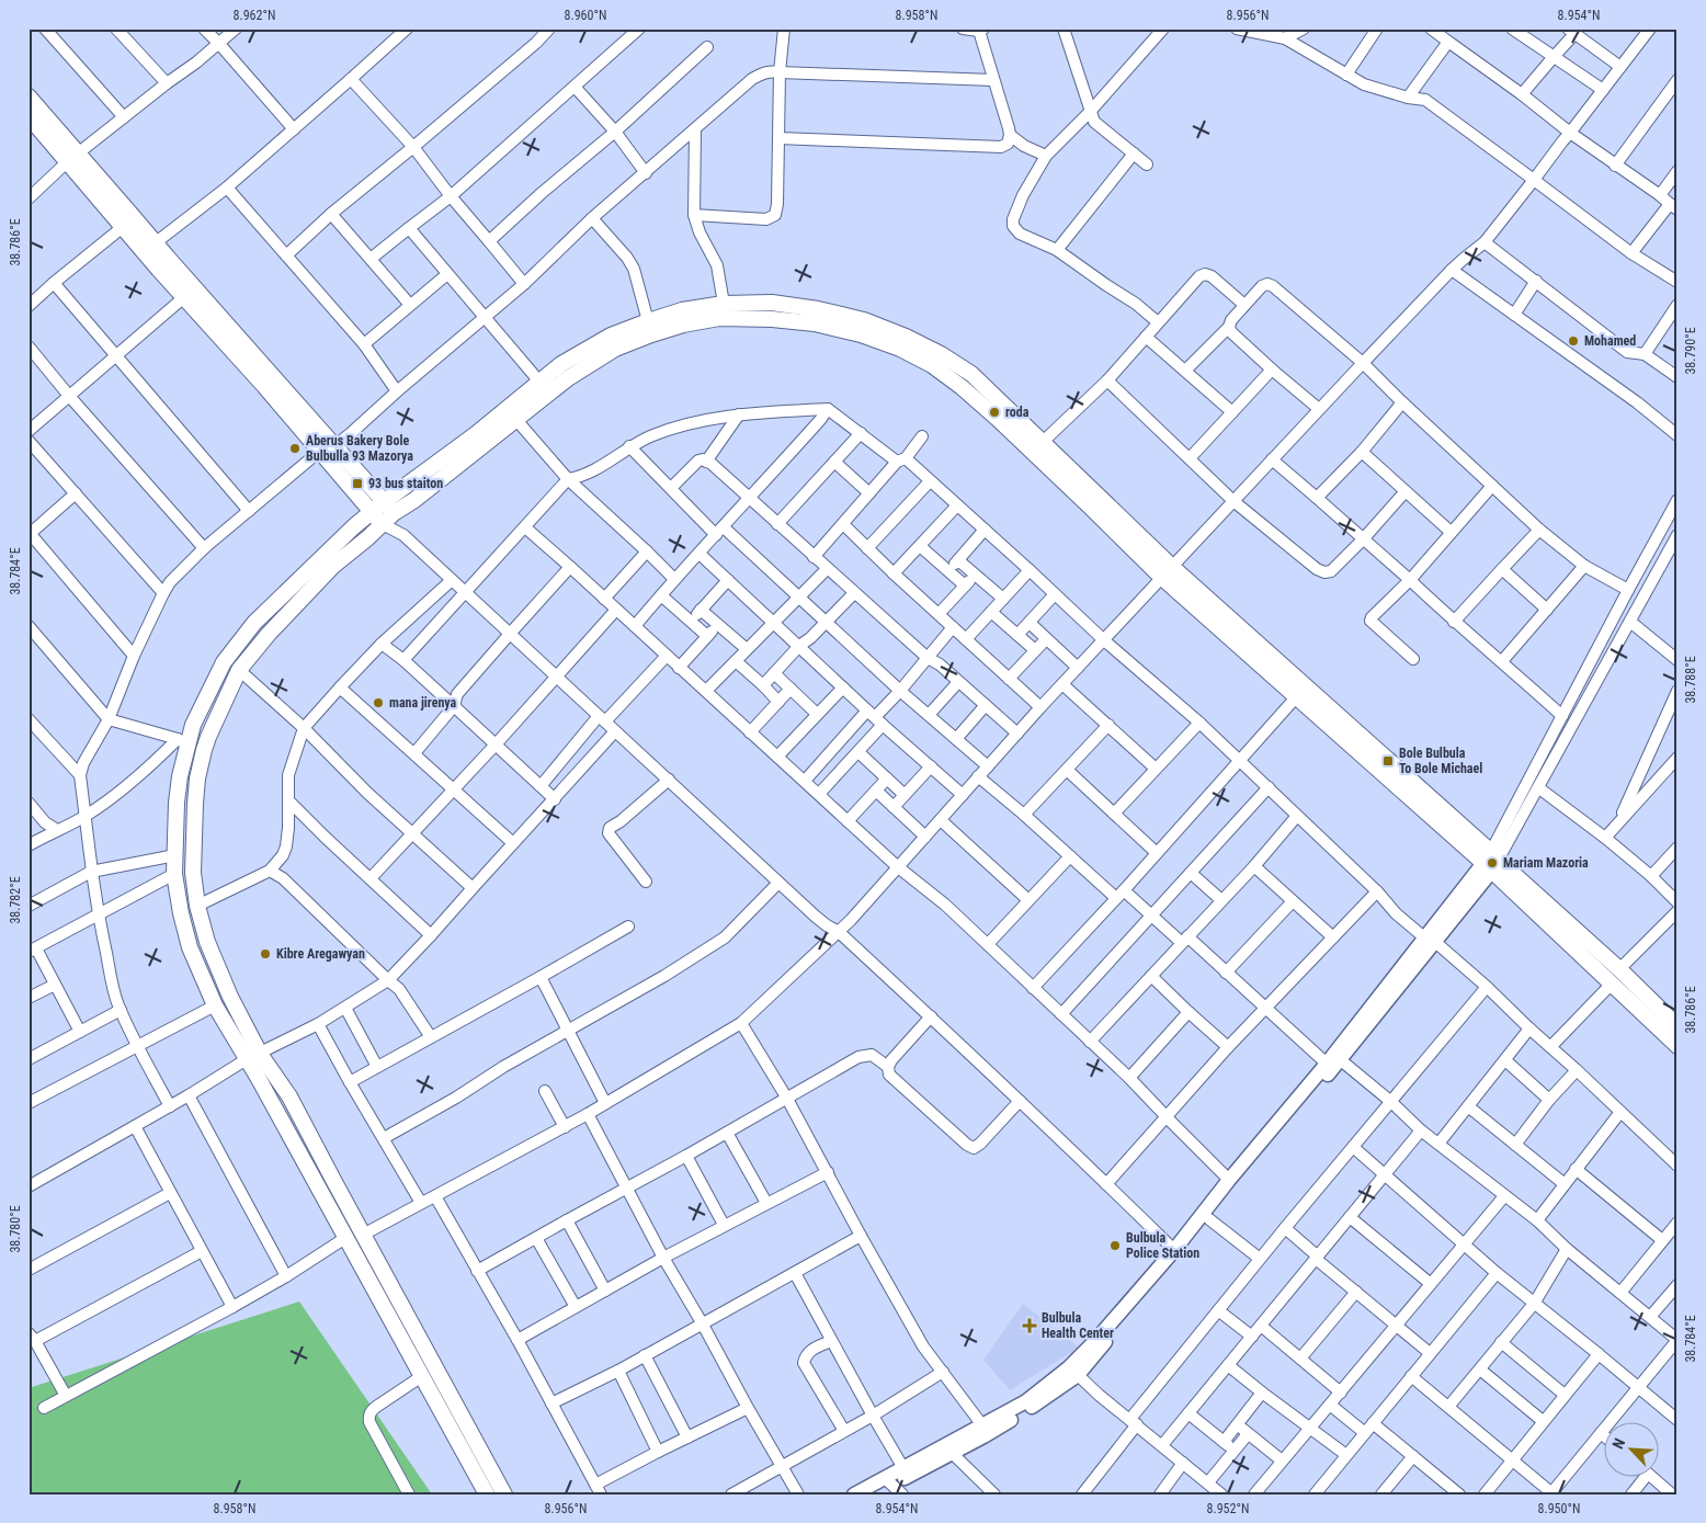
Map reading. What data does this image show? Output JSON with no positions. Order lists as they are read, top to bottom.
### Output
{
  "places": {
    "other": [
      "Mohamed",
      "roda",
      "Aberus Bakery Bole Bulbulla 93 Mazorya",
      "mana jirenya",
      "Mariam Mazoria",
      "Kibre Aregawyan",
      "Bulbula Police Station"
    ],
    "transit": ["93 bus staiton", "Bole Bulbula To Bole Michael"],
    "health": ["Bulbula Health Center"]
  },
  "north": "top left",
  "coordinates": [
    "8.962°N",
    "8.960°N",
    "8.958°N",
    "8.956°N",
    "8.954°N",
    "38.786°E",
    "38.790°E",
    "38.784°E",
    "38.788°E",
    "38.782°E",
    "38.780°E",
    "8.952°N",
    "8.950°N"
  ]
}
